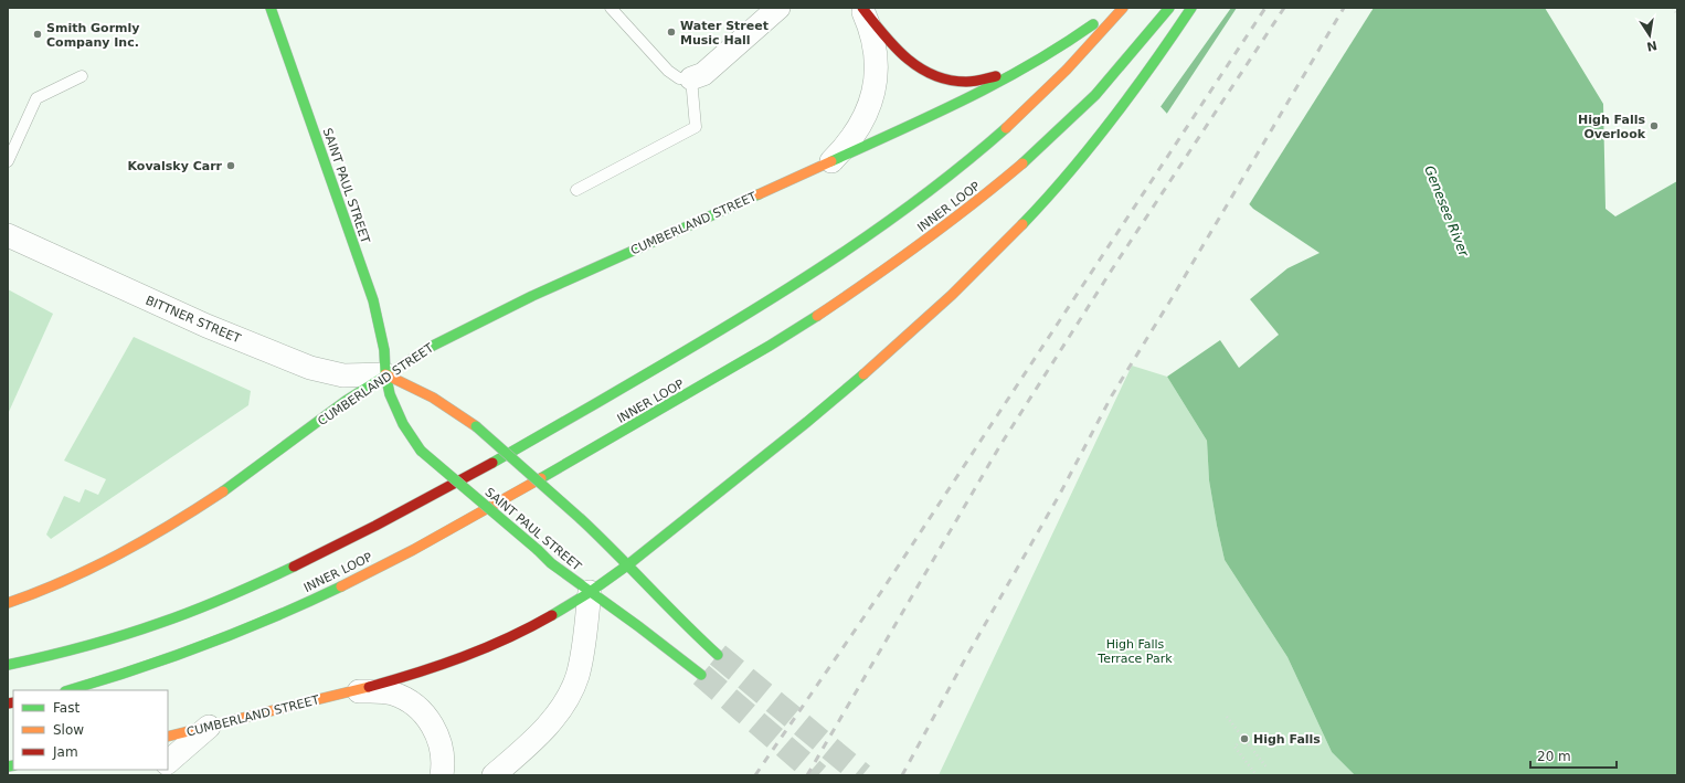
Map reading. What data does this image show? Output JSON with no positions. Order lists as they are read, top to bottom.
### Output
{
  "streets": {
    "main road": ["SAINT PAUL STREET", "INNER LOOP", "CUMBERLAND STREET"],
    "street": ["BITTNER STREET"]
  },
  "crossings": [
    ["SAINT PAUL STREET", "CUMBERLAND STREET"],
    ["SAINT PAUL STREET", "BITTNER STREET"],
    ["CUMBERLAND STREET", "BITTNER STREET"]
  ],
  "water": ["Genesee River"],
  "parks": ["High Falls Terrace Park"],
  "places": [
    "Water Street Music Hall",
    "Smith Gormly Company Inc.",
    "High Falls Overlook",
    "Kovalsky Carr",
    "High Falls"
  ],
  "legend": ["Fast", "Slow", "Jam"],
  "scale_bar": "20 m",
  "north": "bottom"
}
